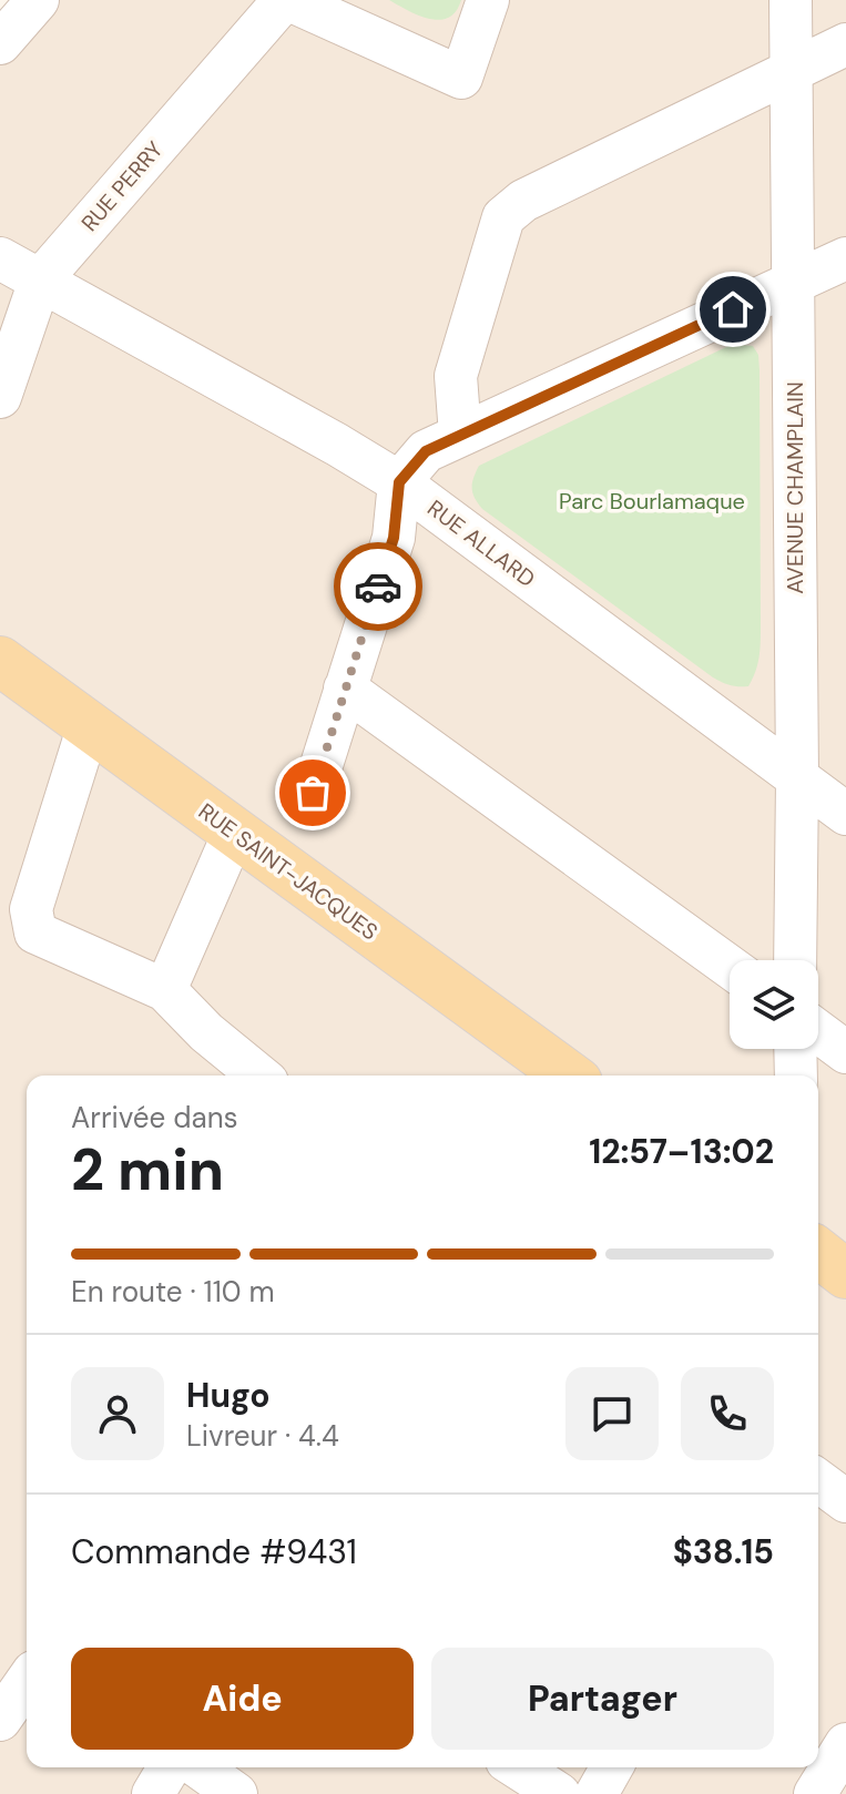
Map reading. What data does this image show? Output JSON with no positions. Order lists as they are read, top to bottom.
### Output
{
  "streets": {
    "main road": ["RUE SAINT-JACQUES"],
    "street": ["RUE PERRY", "AVENUE CHAMPLAIN", "RUE ALLARD"]
  },
  "crossings": [
    ["RUE PERRY", "RUE ALLARD"],
    ["AVENUE CHAMPLAIN", "RUE ALLARD"]
  ],
  "parks": ["Parc Bourlamaque"],
  "page": {
    "heading": ["2 min", "Arrivée dans", "12:57–13:02"],
    "panel": [
      "Hugo",
      "Livreur · 4.4",
      "Commande #9431",
      "$38.15"
    ],
    "bar": "En route · 110 m",
    "buttons": ["Aide", "Partager"]
  }
}
